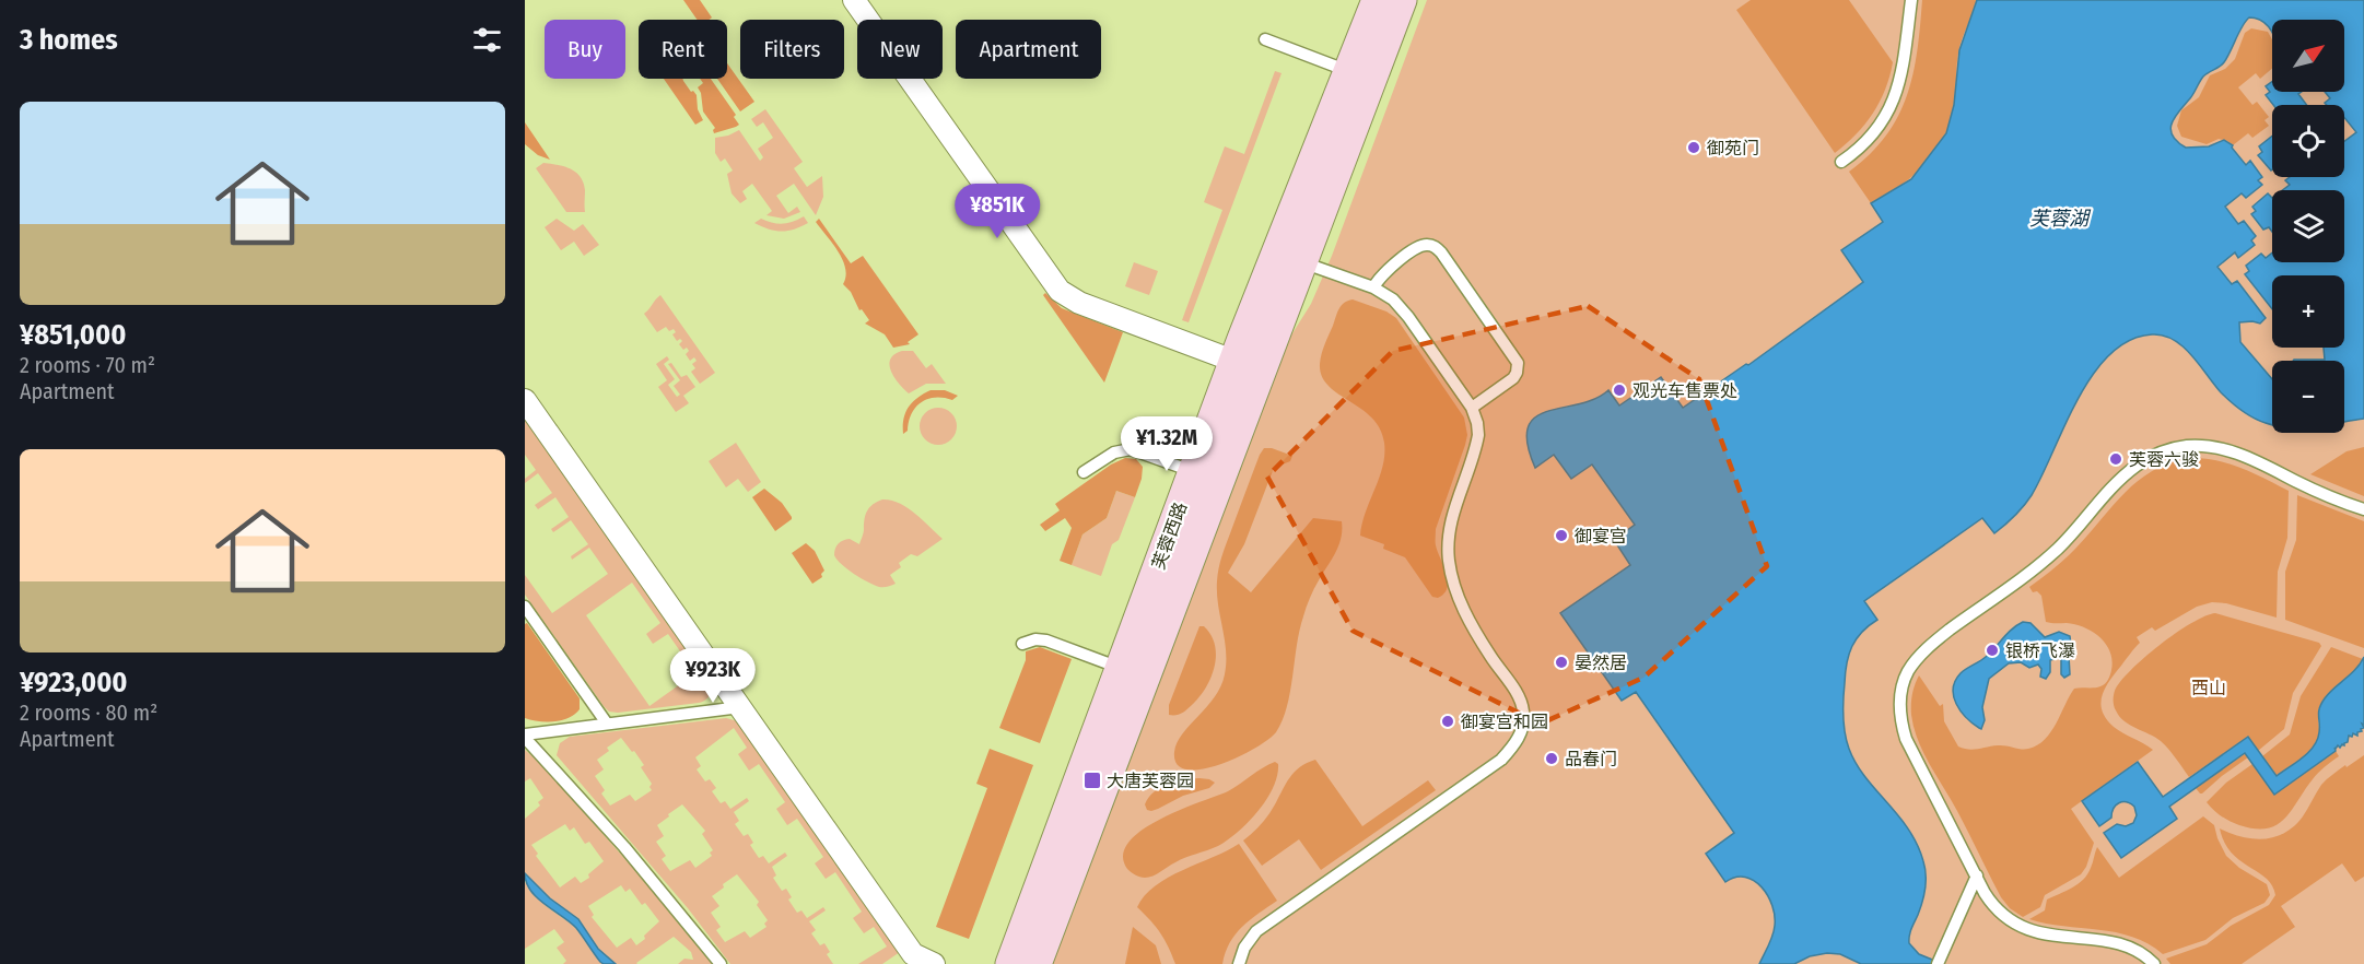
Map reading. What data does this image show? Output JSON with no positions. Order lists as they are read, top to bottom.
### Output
{
  "streets": {
    "main road": ["芙蓉西路"]
  },
  "water": ["芙蓉湖"],
  "parks": ["西山"],
  "places": {
    "other": [
      "御苑门",
      "观光车售票处",
      "芙蓉六骏",
      "御宴宫",
      "银桥飞瀑",
      "晏然居",
      "御宴宫和园",
      "品春门"
    ],
    "transit": ["大唐芙蓉园"]
  },
  "north": "top right",
  "page": {
    "heading": "3 homes",
    "map_buttons": ["+", "−"],
    "chip": [
      "Buy",
      "Rent",
      "Filters",
      "New",
      "Apartment"
    ],
    "list": [
      {
        "name": "¥851,000",
        "note": "2 rooms · 70 m² · Apartment"
      },
      {
        "name": "¥923,000",
        "note": "2 rooms · 80 m² · Apartment"
      }
    ],
    "price": ["¥851K", "¥1.32M", "¥923K"]
  }
}
